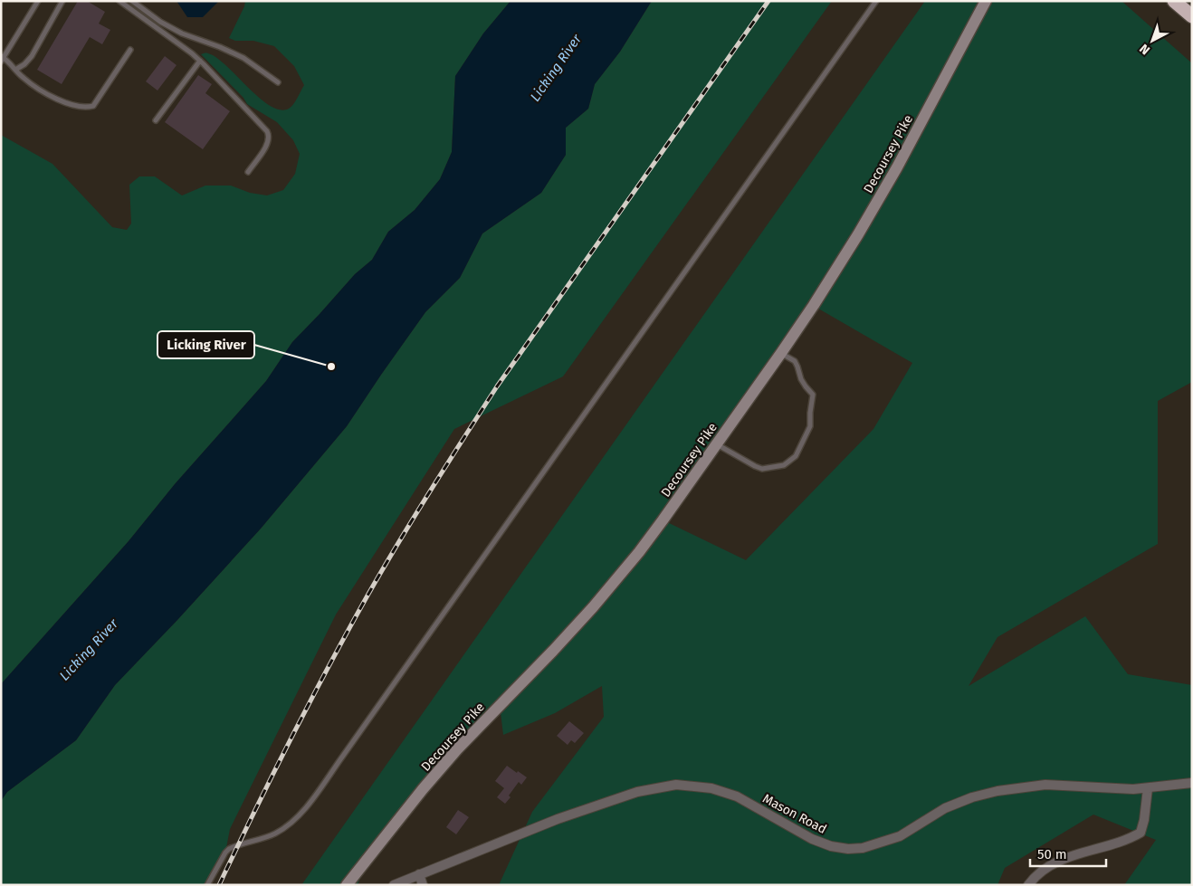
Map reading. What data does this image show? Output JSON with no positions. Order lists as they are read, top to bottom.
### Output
{
  "streets": {
    "main road": ["Decoursey Pike"],
    "street": ["Mason Road"]
  },
  "water": ["Licking River"],
  "places": ["Licking River"],
  "scale_bar": "50 m",
  "north": "bottom left"
}
